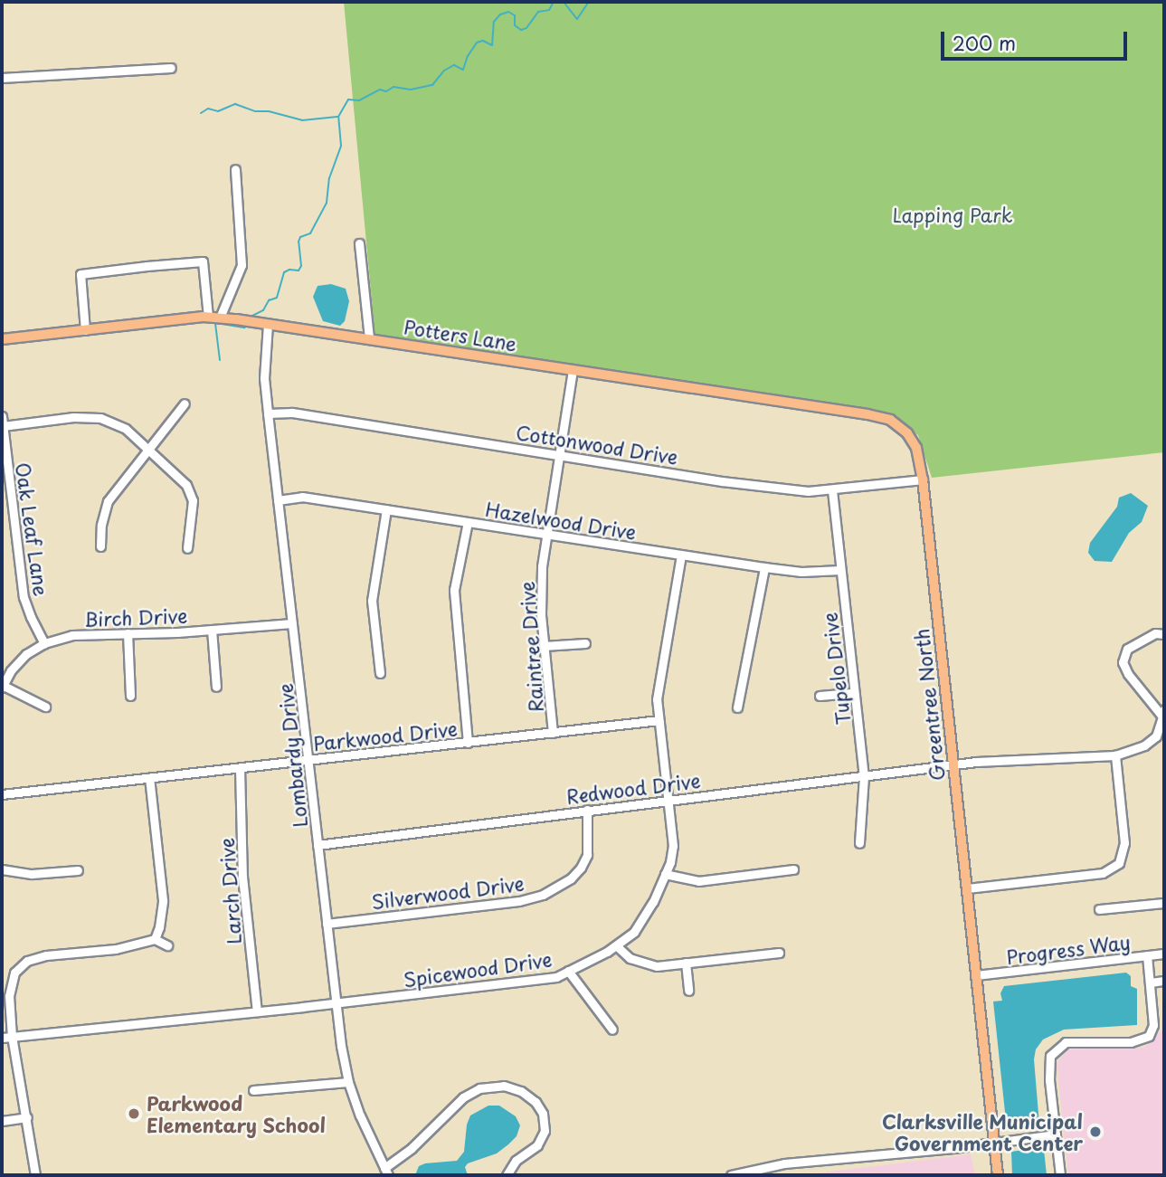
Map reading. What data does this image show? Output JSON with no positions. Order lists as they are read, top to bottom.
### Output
{
  "streets": {
    "main road": ["Potters Lane", "Greentree North"],
    "street": [
      "Cottonwood Drive",
      "Hazelwood Drive",
      "Oak Leaf Lane",
      "Birch Drive",
      "Raintree Drive",
      "Tupelo Drive",
      "Parkwood Drive",
      "Lombardy Drive",
      "Redwood Drive",
      "Larch Drive",
      "Silverwood Drive",
      "Progress Way",
      "Spicewood Drive"
    ]
  },
  "crossings": [
    ["Potters Lane", "Raintree Drive"],
    ["Potters Lane", "Greentree North"],
    ["Potters Lane", "Lombardy Drive"],
    ["Cottonwood Drive", "Raintree Drive"],
    ["Cottonwood Drive", "Tupelo Drive"],
    ["Cottonwood Drive", "Greentree North"],
    ["Cottonwood Drive", "Lombardy Drive"],
    ["Hazelwood Drive", "Raintree Drive"],
    ["Hazelwood Drive", "Tupelo Drive"],
    ["Hazelwood Drive", "Lombardy Drive"],
    ["Hazelwood Drive", "Spicewood Drive"],
    ["Oak Leaf Lane", "Birch Drive"],
    ["Birch Drive", "Lombardy Drive"],
    ["Raintree Drive", "Parkwood Drive"],
    ["Tupelo Drive", "Redwood Drive"],
    ["Greentree North", "Redwood Drive"],
    ["Greentree North", "Progress Way"],
    ["Parkwood Drive", "Lombardy Drive"],
    ["Parkwood Drive", "Larch Drive"],
    ["Parkwood Drive", "Spicewood Drive"],
    ["Lombardy Drive", "Redwood Drive"],
    ["Lombardy Drive", "Silverwood Drive"],
    ["Lombardy Drive", "Spicewood Drive"],
    ["Redwood Drive", "Silverwood Drive"],
    ["Redwood Drive", "Spicewood Drive"],
    ["Larch Drive", "Spicewood Drive"]
  ],
  "parks": ["Lapping Park"],
  "places": ["Parkwood Elementary School", "Clarksville Municipal Government Center"],
  "scale_bar": "200 m"
}
